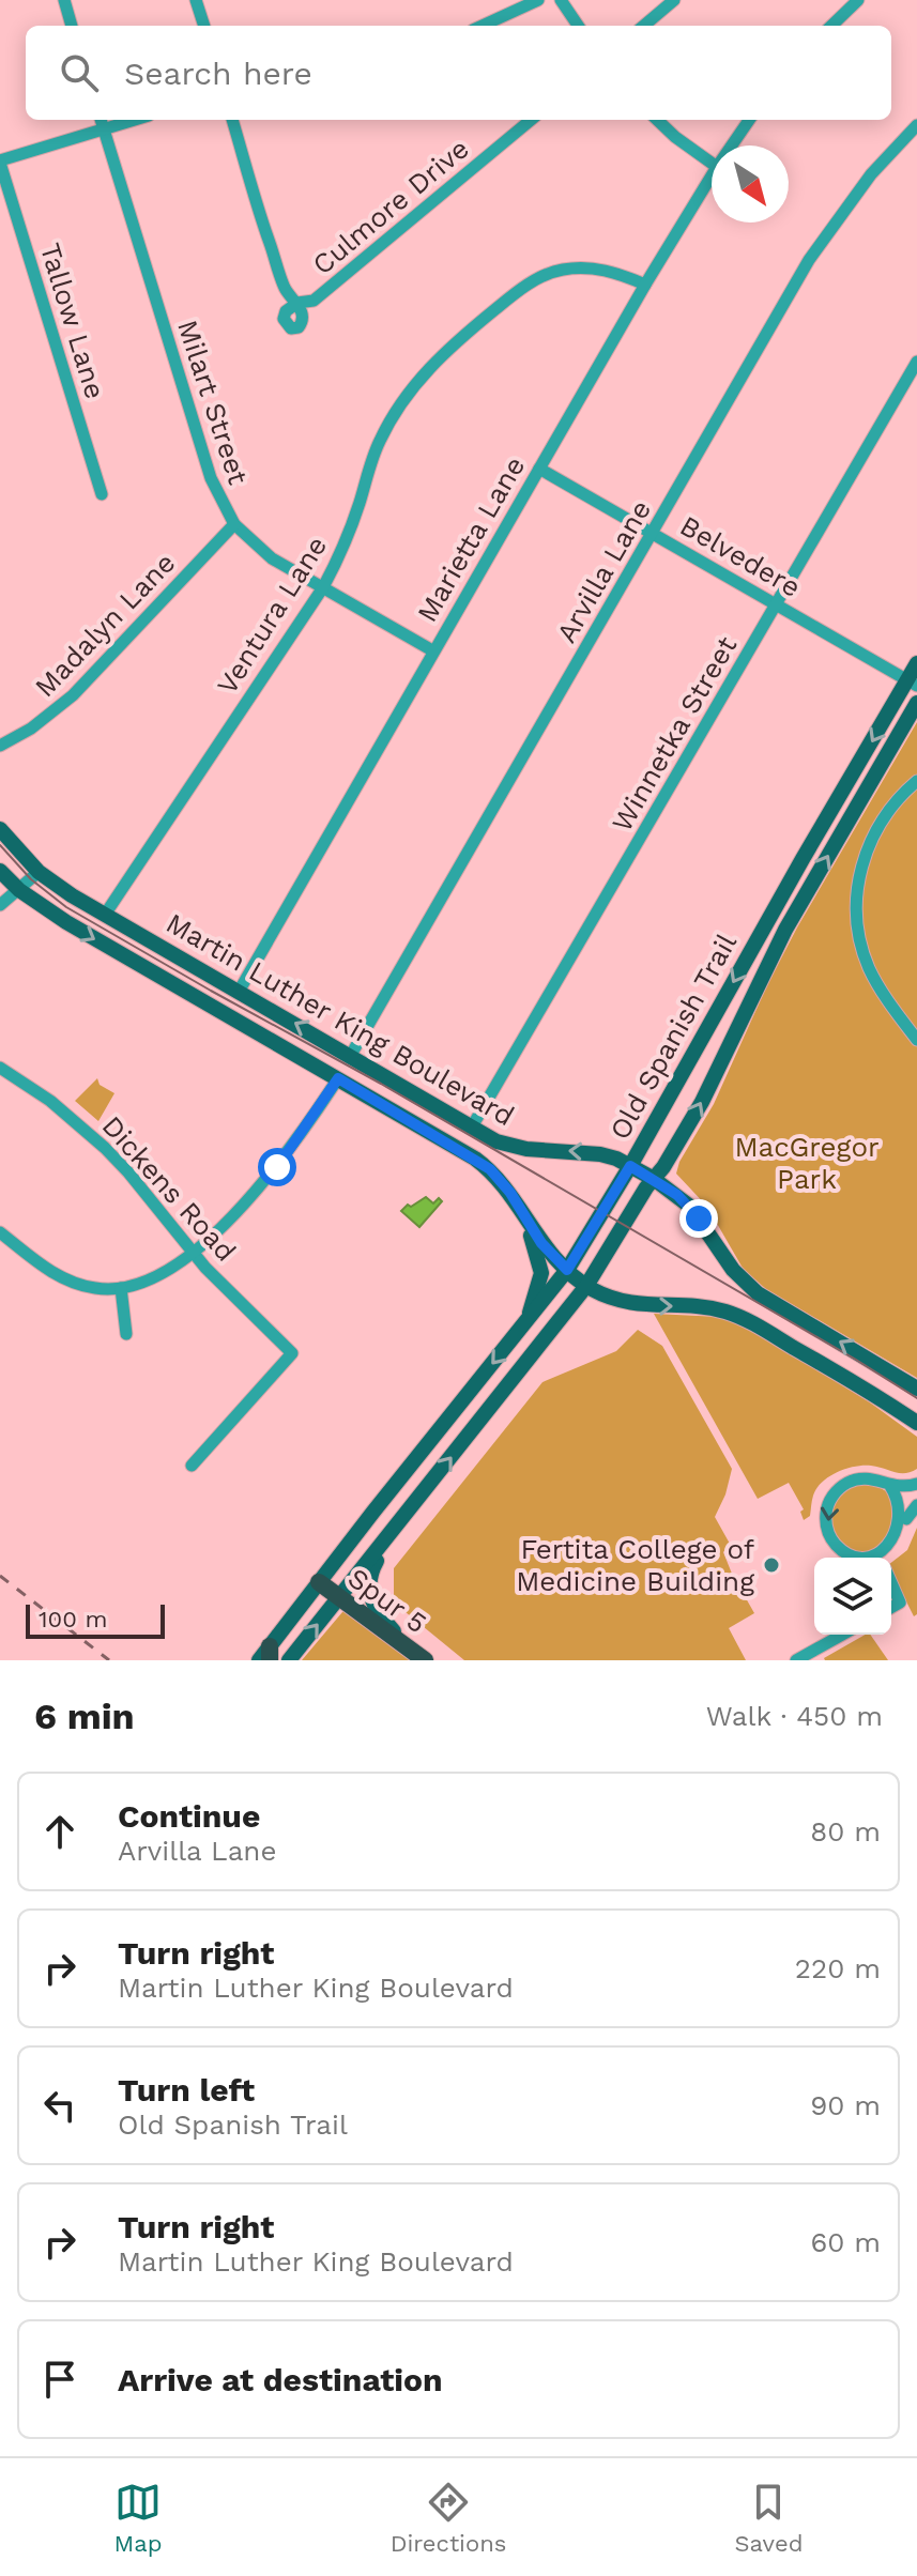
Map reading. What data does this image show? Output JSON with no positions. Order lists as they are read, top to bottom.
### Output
{
  "streets": {
    "highway": ["Spur 5"],
    "main road": ["Martin Luther King Boulevard", "Old Spanish Trail"],
    "street": [
      "Culmore Drive",
      "Tallow Lane",
      "Milart Street",
      "Marietta Lane",
      "Belvedere",
      "Arvilla Lane",
      "Ventura Lane",
      "Madalyn Lane",
      "Winnetka Street",
      "Dickens Road"
    ]
  },
  "crossings": [
    ["Milart Street", "Marietta Lane"],
    ["Milart Street", "Ventura Lane"],
    ["Milart Street", "Madalyn Lane"],
    ["Marietta Lane", "Belvedere"],
    ["Marietta Lane", "Ventura Lane"],
    ["Marietta Lane", "Martin Luther King Boulevard"],
    ["Belvedere", "Arvilla Lane"],
    ["Belvedere", "Winnetka Street"],
    ["Belvedere", "Old Spanish Trail"],
    ["Arvilla Lane", "Martin Luther King Boulevard"],
    ["Ventura Lane", "Martin Luther King Boulevard"],
    ["Winnetka Street", "Martin Luther King Boulevard"],
    ["Martin Luther King Boulevard", "Old Spanish Trail"],
    ["Old Spanish Trail", "Spur 5"]
  ],
  "parks": ["MacGregor Park"],
  "places": ["Fertita College of Medicine Building"],
  "scale_bar": "100 m",
  "north": "bottom right",
  "page": {
    "search": "Search here",
    "scale": "100 m",
    "heading": ["6 min", "Walk · 450 m"],
    "list": [
      ["Continue", "Arvilla Lane", "80 m"],
      ["Turn right", "Martin Luther King Boulevard", "220 m"],
      ["Turn left", "Old Spanish Trail", "90 m"],
      ["Turn right", "Martin Luther King Boulevard", "60 m"],
      "Arrive at destination"
    ],
    "nav": ["Map", "Directions", "Saved"]
  }
}
